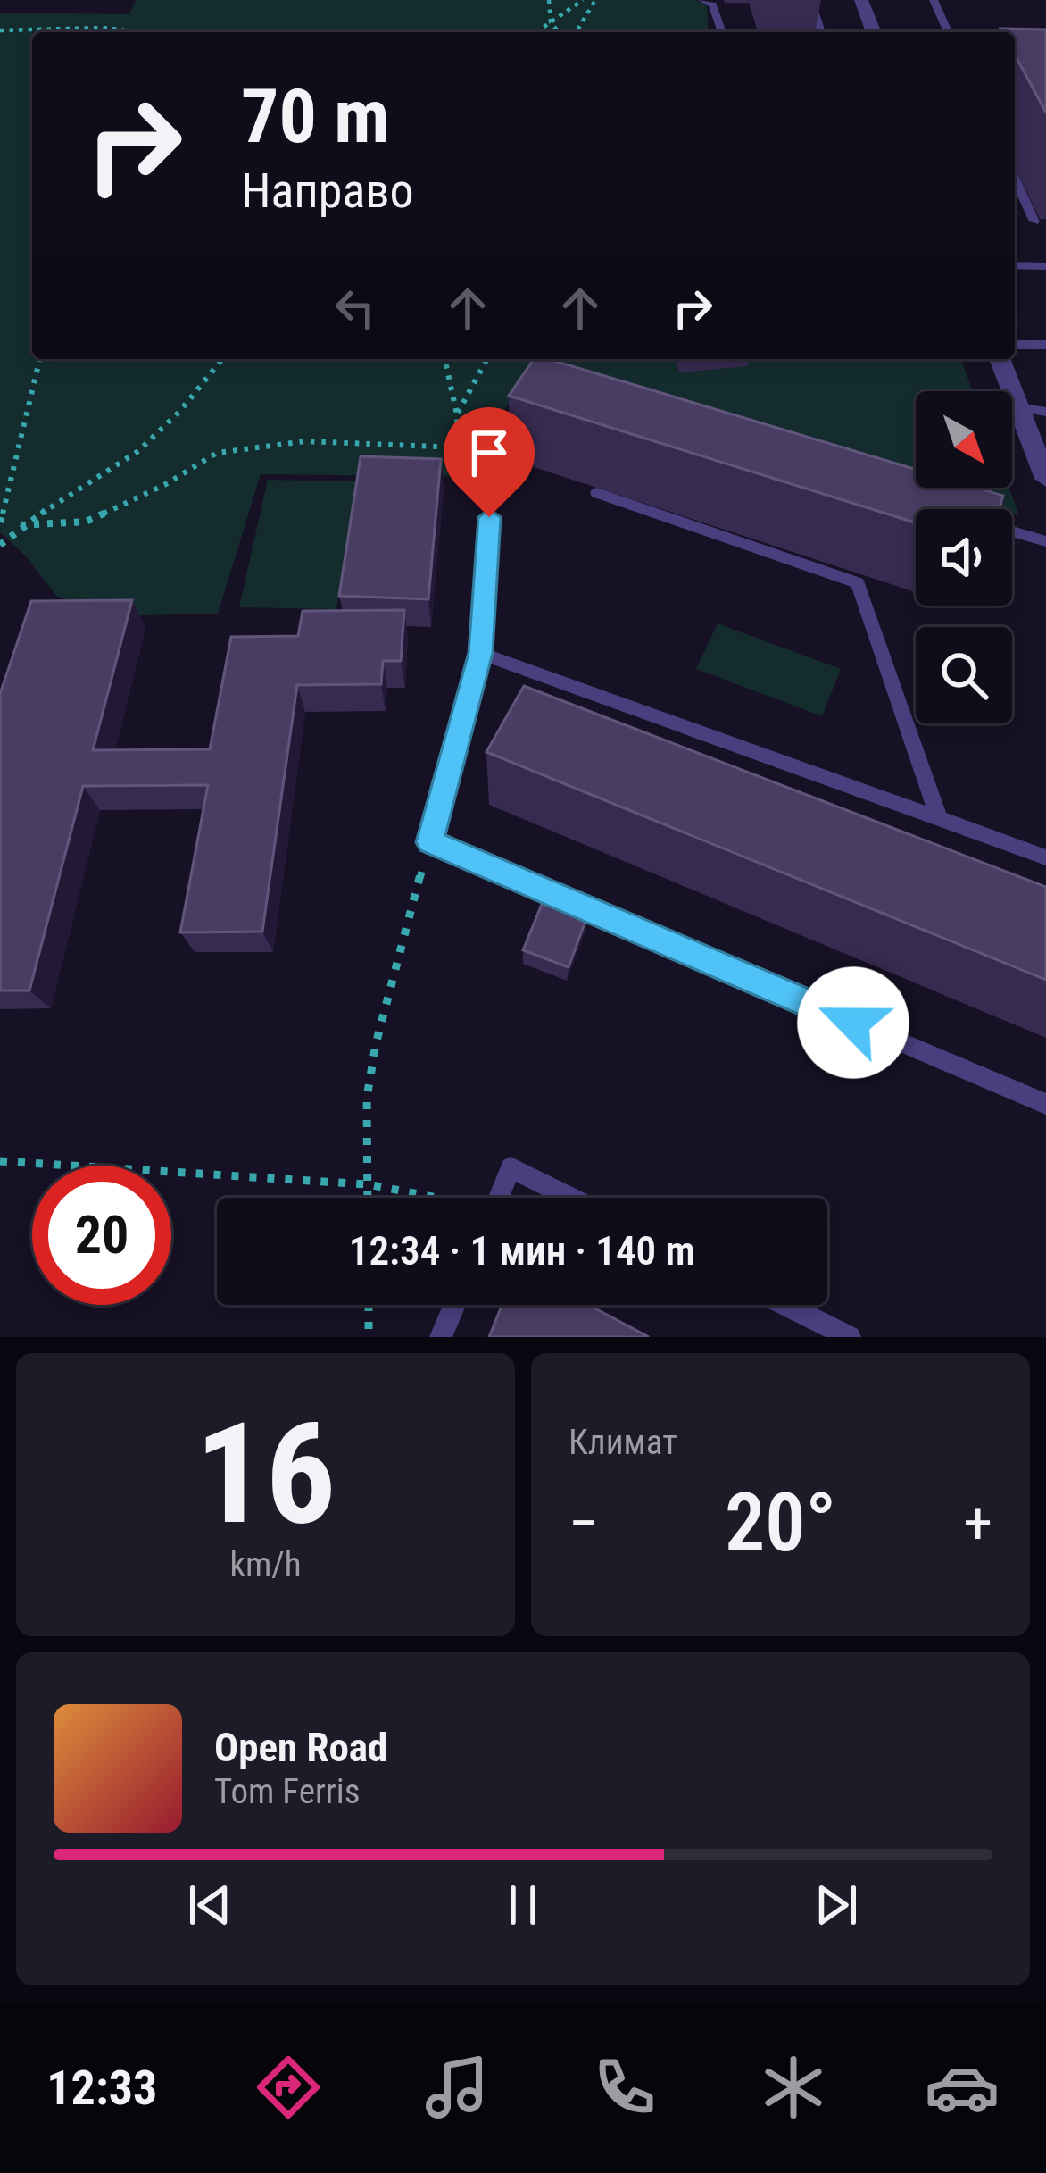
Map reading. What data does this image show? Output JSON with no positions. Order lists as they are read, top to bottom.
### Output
{
  "north": "bottom right",
  "page": {
    "turn": ["70 m", "Направо"],
    "limit": "20",
    "trip": "12:34 · 1 мин · 140 m",
    "tile": [
      ["16", "km/h"],
      "Климат"
    ],
    "heat": ["−", "20°", "+"],
    "song": ["Open Road", "Tom Ferris"],
    "tabs": "12:33"
  }
}
